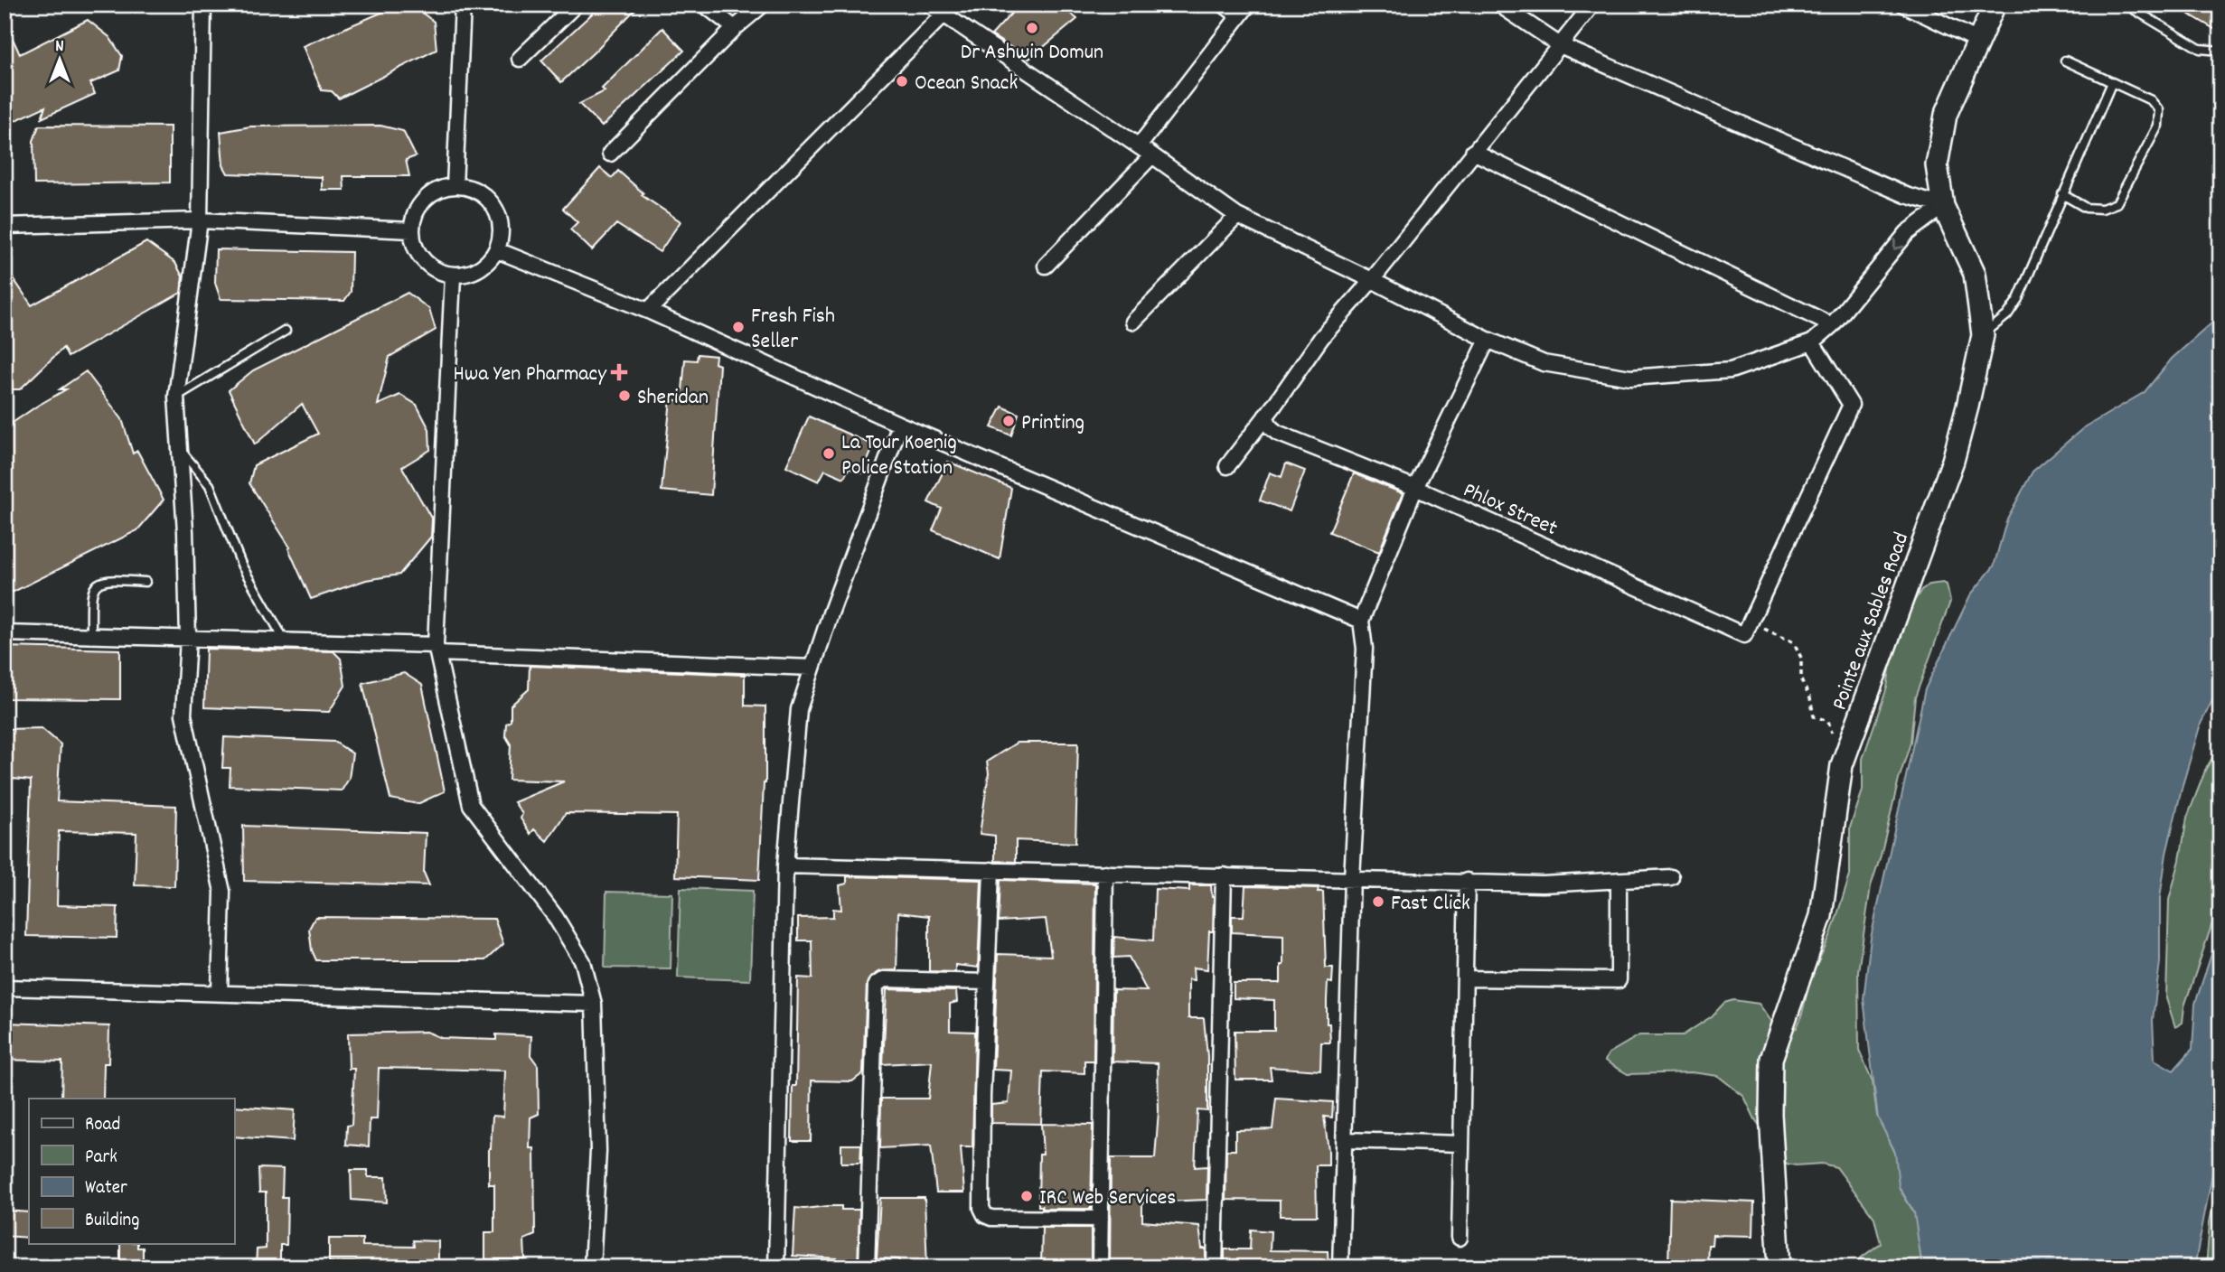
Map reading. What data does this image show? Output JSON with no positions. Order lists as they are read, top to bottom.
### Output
{
  "streets": {
    "main road": ["Pointe aux Sables Road"],
    "street": ["Phlox Street"]
  },
  "places": {
    "other": [
      "Dr Ashwin Domun",
      "Ocean Snack",
      "Fresh Fish Seller",
      "Sheridan",
      "Printing",
      "La Tour Koenig Police Station",
      "Fast Click",
      "IRC Web Services"
    ],
    "health": ["Hwa Yen Pharmacy"]
  },
  "legend": [
    "Road",
    "Park",
    "Water",
    "Building"
  ],
  "north": "top"
}
